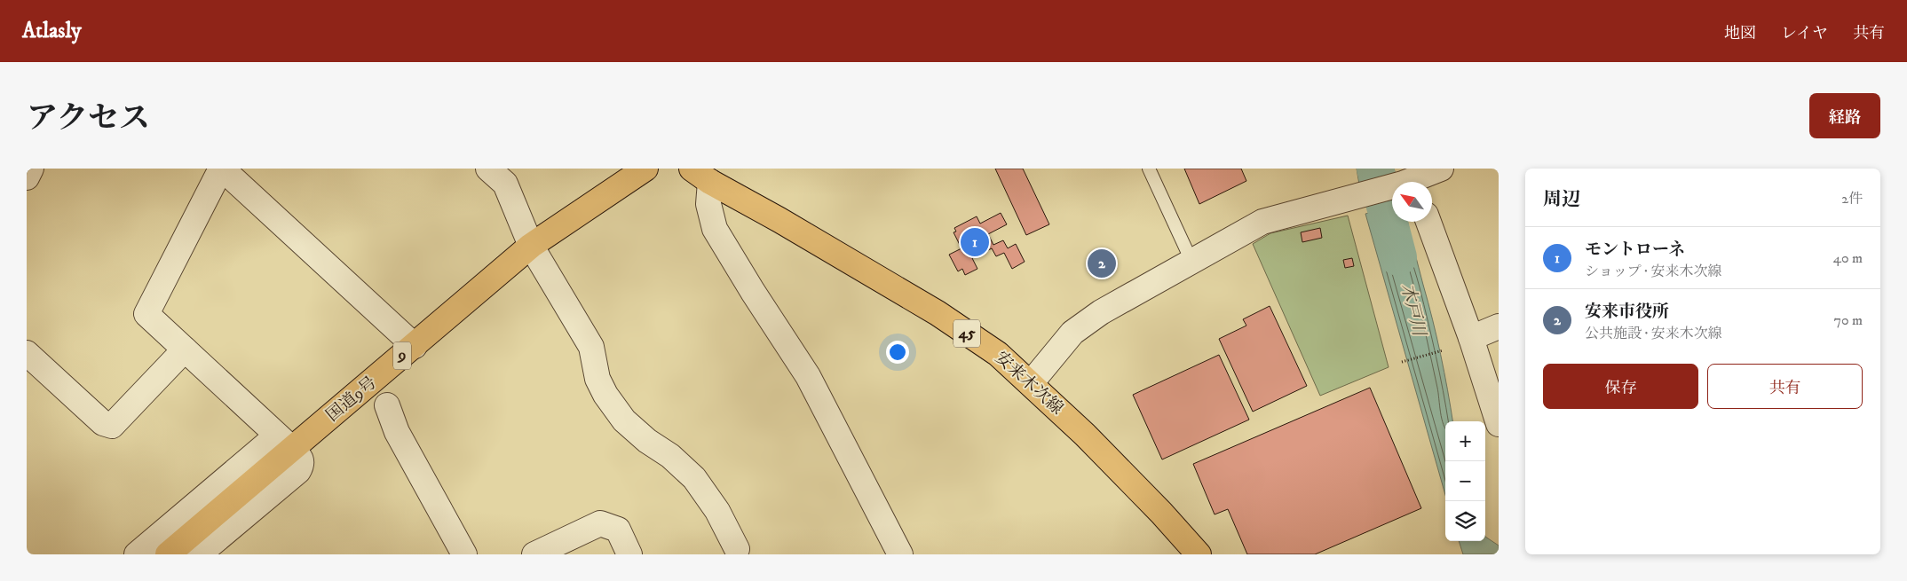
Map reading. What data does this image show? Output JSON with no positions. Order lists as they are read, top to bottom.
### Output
{
  "streets": {
    "main road": [
      "45",
      "9",
      "安来木次線",
      "国道9号"
    ]
  },
  "water": ["木戸川"],
  "north": "top left",
  "page": {
    "header": "Atlasly",
    "nav": ["地図", "レイヤ", "共有"],
    "title": "アクセス",
    "buttons": [
      "経路",
      ["保存", "共有"]
    ],
    "heading": ["周辺", "2件"],
    "pins": ["1", "2"],
    "list": [
      {
        "mark": "1",
        "name": "モントローネ",
        "note": "ショップ · 安来木次線",
        "value": "40 m"
      },
      {
        "mark": "2",
        "name": "安来市役所",
        "note": "公共施設 · 安来木次線",
        "value": "70 m"
      }
    ],
    "map_buttons": ["+", "−"]
  }
}
